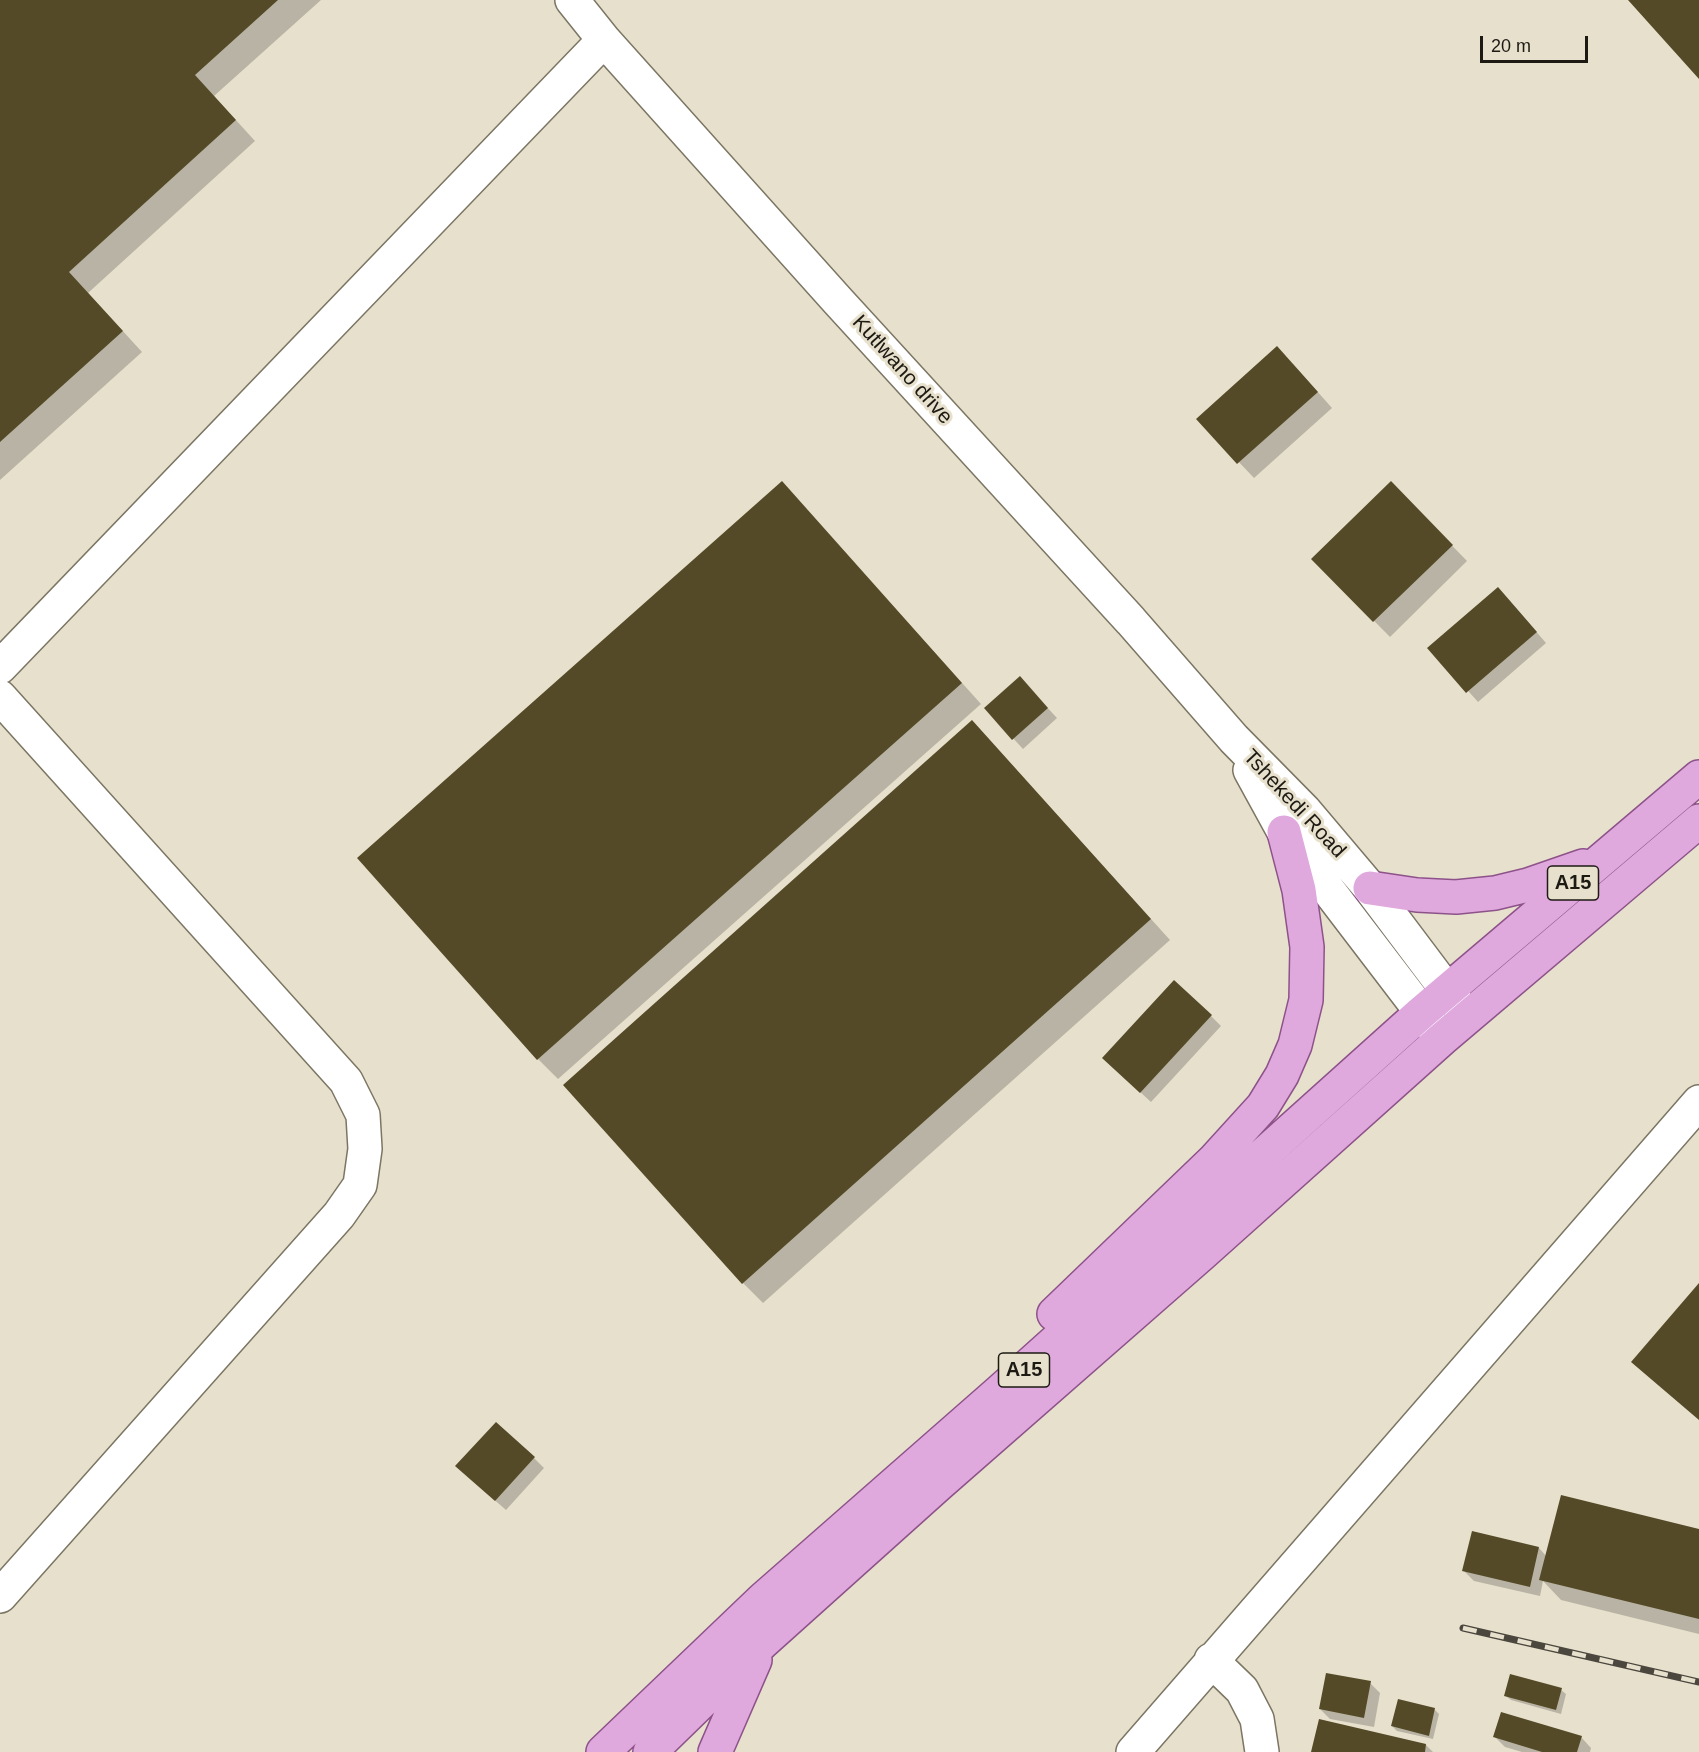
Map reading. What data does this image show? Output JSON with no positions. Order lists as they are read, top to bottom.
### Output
{
  "streets": {
    "main road": ["A15"],
    "street": ["Kutlwano drive", "Tshekedi Road"]
  },
  "crossings": [
    ["Kutlwano drive", "Tshekedi Road"],
    ["Tshekedi Road", "A15"]
  ],
  "scale_bar": "20 m"
}
